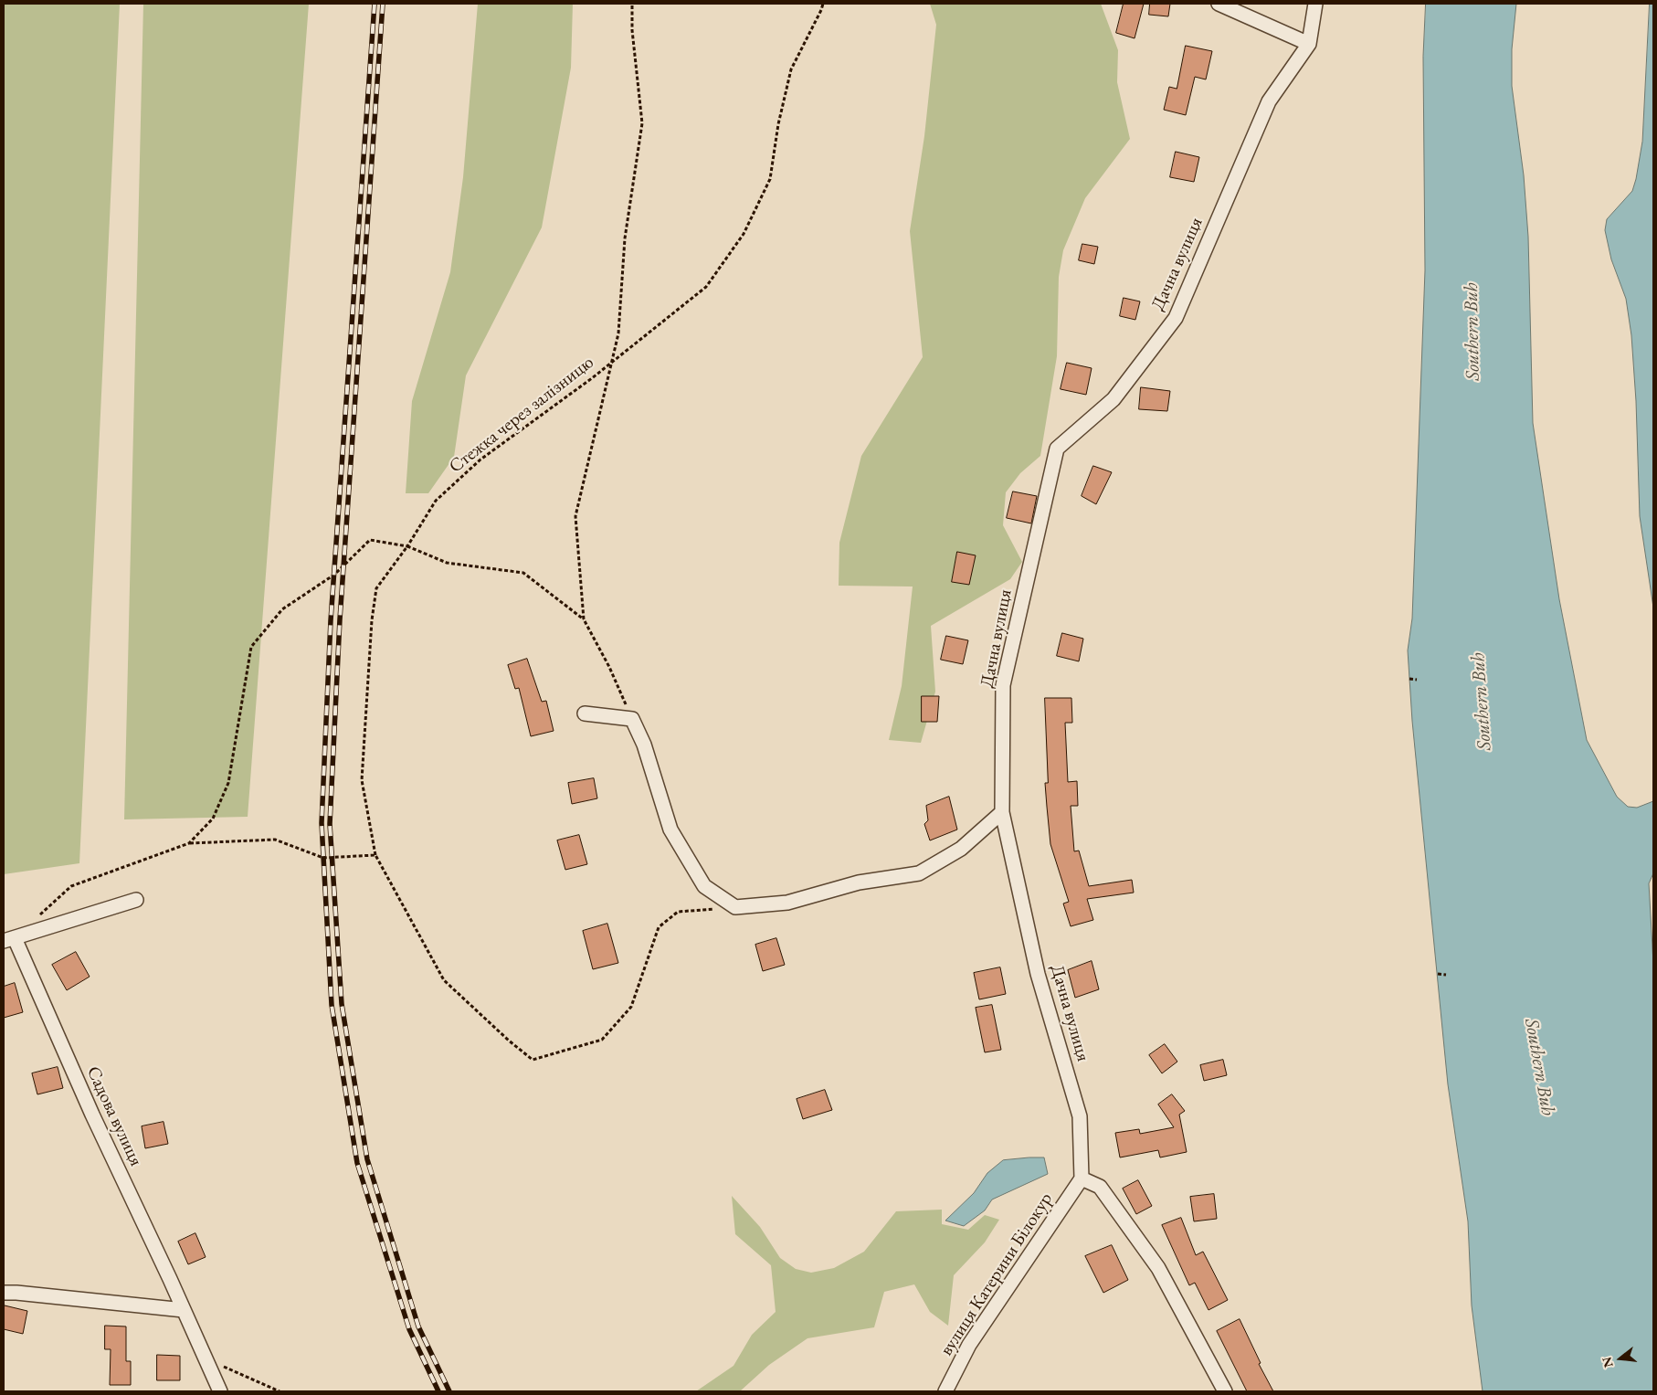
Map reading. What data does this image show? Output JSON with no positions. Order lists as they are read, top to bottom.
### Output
{
  "streets": {
    "street": ["Дачна вулиця", "Садова вулиця", "вулиця Катерини Білокур"],
    "path": ["Стежка через залізницю"]
  },
  "crossings": [
    ["Дачна вулиця", "вулиця Катерини Білокур"]
  ],
  "water": ["Southern Buh"],
  "north": "left"
}
